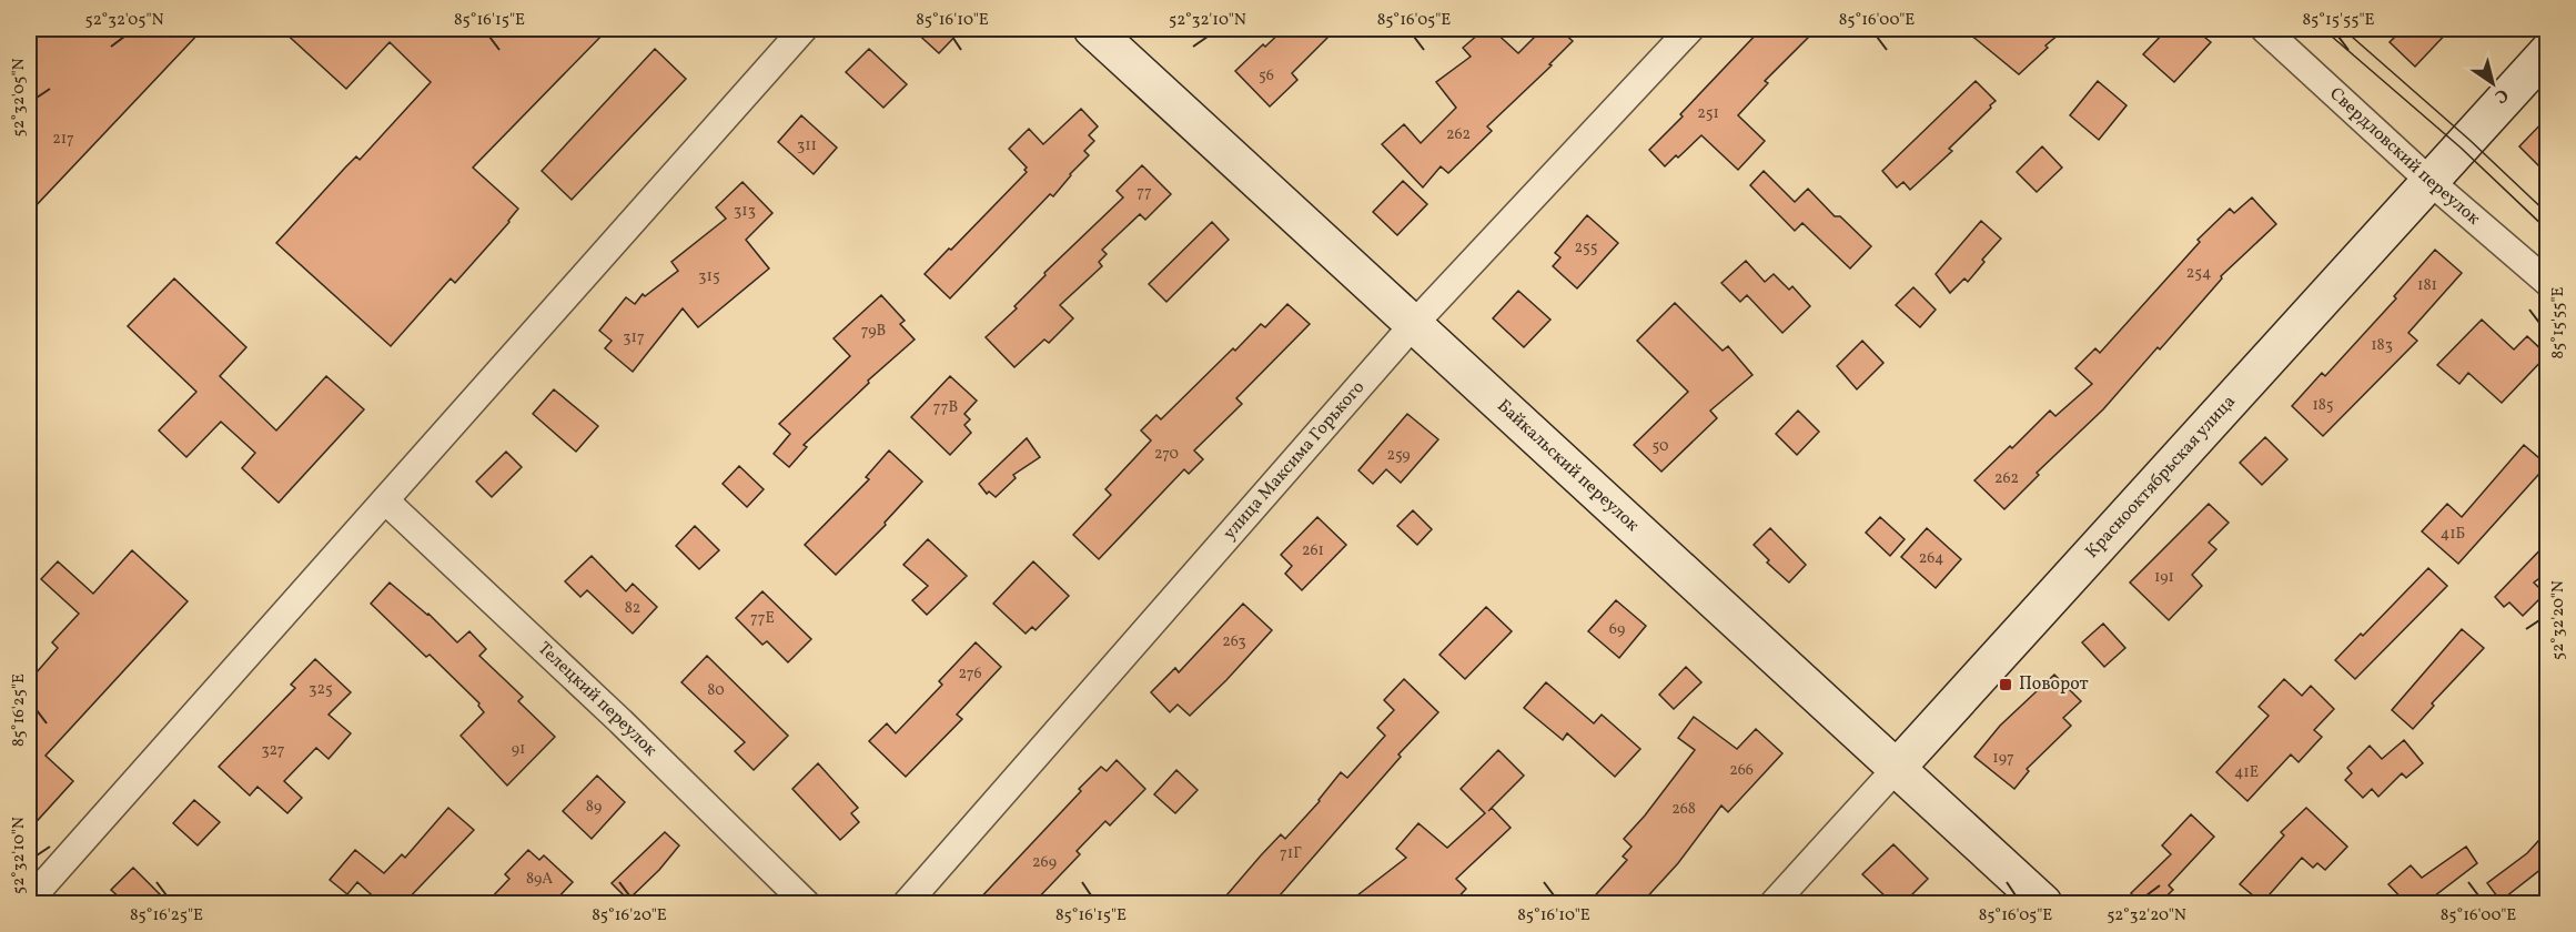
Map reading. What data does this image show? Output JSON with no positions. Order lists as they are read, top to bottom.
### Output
{
  "streets": {
    "main road": ["Байкальский переулок", "Краснооктябрьская улица"],
    "street": ["Свердловский переулок", "улица Максима Горького", "Телецкий переулок"]
  },
  "crossings": [
    ["Свердловский переулок", "Краснооктябрьская улица"],
    ["улица Максима Горького", "Байкальский переулок"],
    ["Байкальский переулок", "Краснооктябрьская улица"]
  ],
  "places": {
    "transit": ["Поворот"]
  },
  "house_numbers": [
    "56",
    "251",
    "262",
    "217",
    "311",
    "77",
    "313",
    "255",
    "254",
    "315",
    "181",
    "79В",
    "317",
    "183",
    "185",
    "77В",
    "50",
    "270",
    "259",
    "262",
    "41Б",
    "261",
    "264",
    "191",
    "82",
    "77Е",
    "69",
    "263",
    "276",
    "325",
    "80",
    "91",
    "327",
    "197",
    "266",
    "41Е",
    "89",
    "268",
    "71Г",
    "269",
    "89А"
  ],
  "north": "bottom right",
  "coordinates": [
    "52°32'05\"N",
    "85°16'15\"E",
    "85°16'10\"E",
    "52°32'10\"N",
    "85°16'05\"E",
    "85°16'00\"E",
    "85°15'55\"E",
    "52°32'20\"N",
    "85°16'25\"E",
    "85°16'20\"E"
  ]
}
